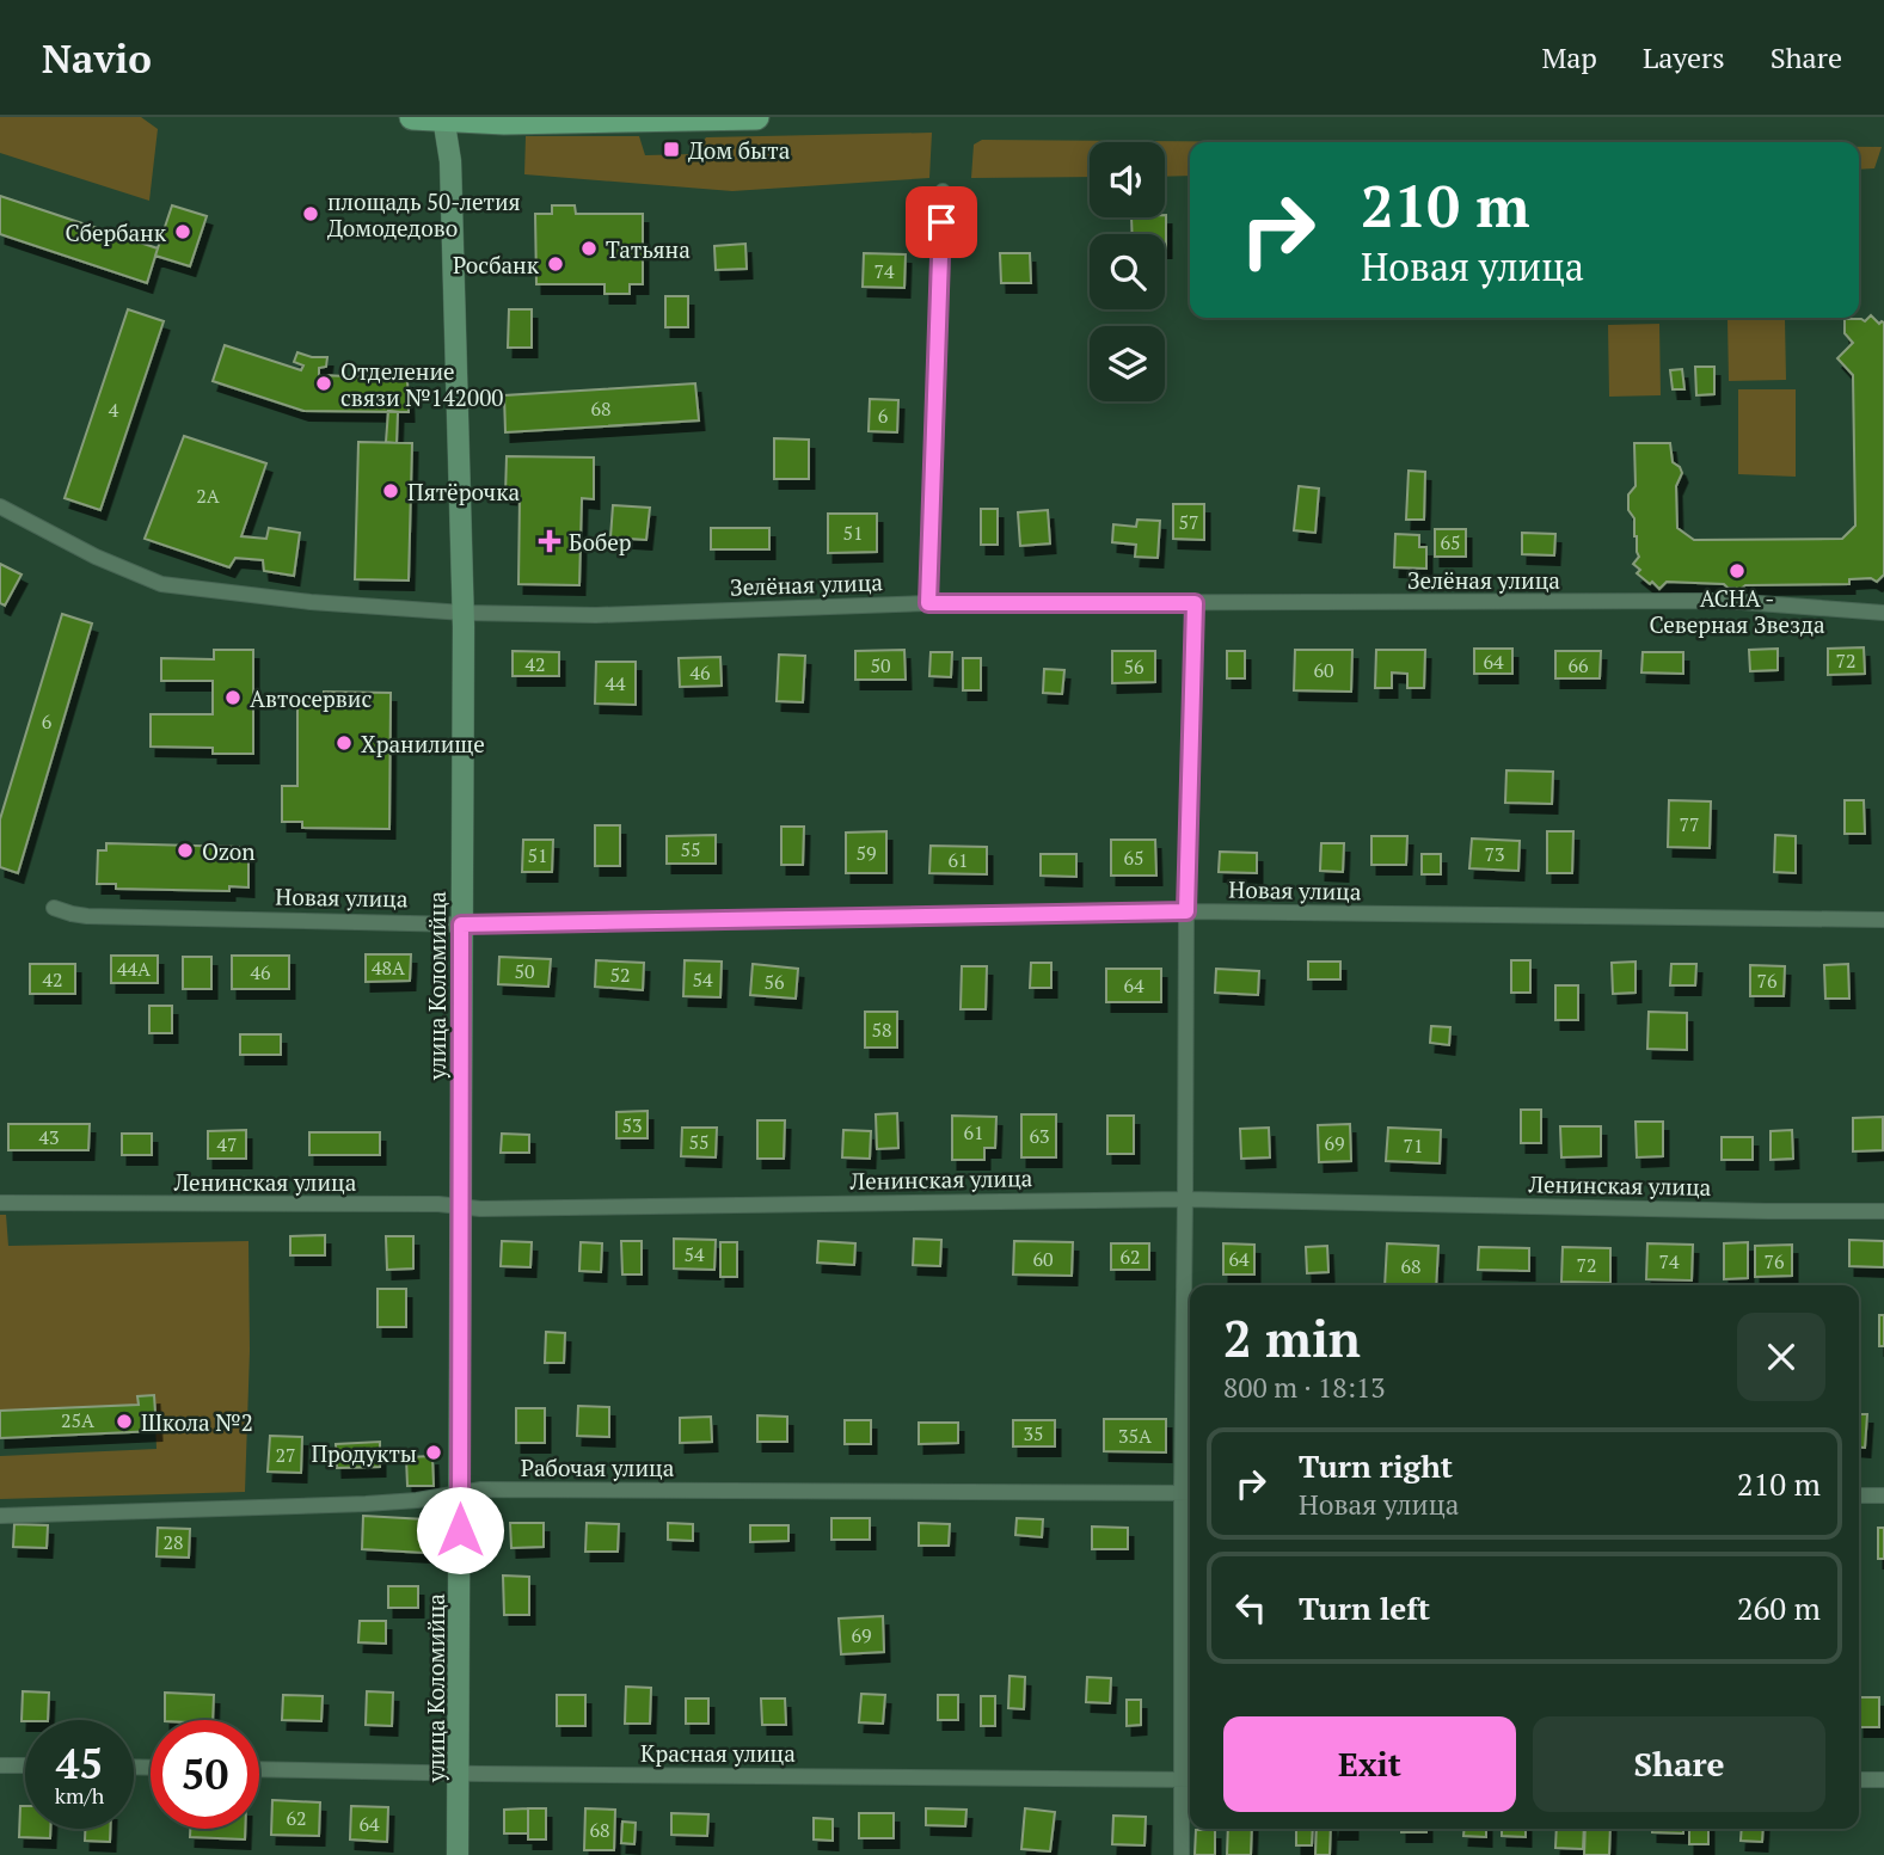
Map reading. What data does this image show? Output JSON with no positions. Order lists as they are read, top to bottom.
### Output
{
  "streets": {
    "main road": ["улица Коломийца"],
    "street": [
      "Зелёная улица",
      "Новая улица",
      "Ленинская улица",
      "Рабочая улица",
      "Красная улица"
    ]
  },
  "crossings": [
    ["Зелёная улица", "улица Коломийца"],
    ["Новая улица", "улица Коломийца"],
    ["улица Коломийца", "Ленинская улица"],
    ["улица Коломийца", "Рабочая улица"],
    ["улица Коломийца", "Красная улица"]
  ],
  "places": {
    "transit": ["Дом быта"],
    "other": [
      "площадь 50-летия Домодедово",
      "Сбербанк",
      "Татьяна",
      "Росбанк",
      "Отделение связи №142000",
      "Пятёрочка",
      "АСНА - Северная Звезда",
      "Автосервис",
      "Хранилище",
      "Ozon",
      "Школа №2",
      "Продукты"
    ],
    "health": ["Бобер"]
  },
  "house_numbers": [
    "74",
    "68",
    "4",
    "6",
    "2А",
    "57",
    "51",
    "65",
    "72",
    "64",
    "42",
    "50",
    "66",
    "56",
    "60",
    "46",
    "44",
    "6",
    "77",
    "55",
    "59",
    "73",
    "51",
    "65",
    "61",
    "48А",
    "44А",
    "50",
    "46",
    "52",
    "42",
    "54",
    "76",
    "56",
    "64",
    "58",
    "53",
    "61",
    "63",
    "43",
    "55",
    "69",
    "47",
    "71",
    "54",
    "62",
    "60",
    "64",
    "74",
    "76",
    "72",
    "68",
    "25А",
    "35",
    "35А",
    "27",
    "28",
    "69",
    "62",
    "64",
    "68"
  ],
  "page": {
    "header": "Navio",
    "nav": ["Map", "Layers", "Share"],
    "turn": ["210 m", "Новая улица"],
    "heading": ["2 min", "800 m · 18:13"],
    "list": [
      {
        "name": "Turn right",
        "note": "Новая улица",
        "value": "210 m"
      },
      {
        "name": "Turn left",
        "value": "260 m"
      }
    ],
    "buttons": ["Exit", "Share"],
    "speed": "45 km/h",
    "limit": "50"
  }
}
